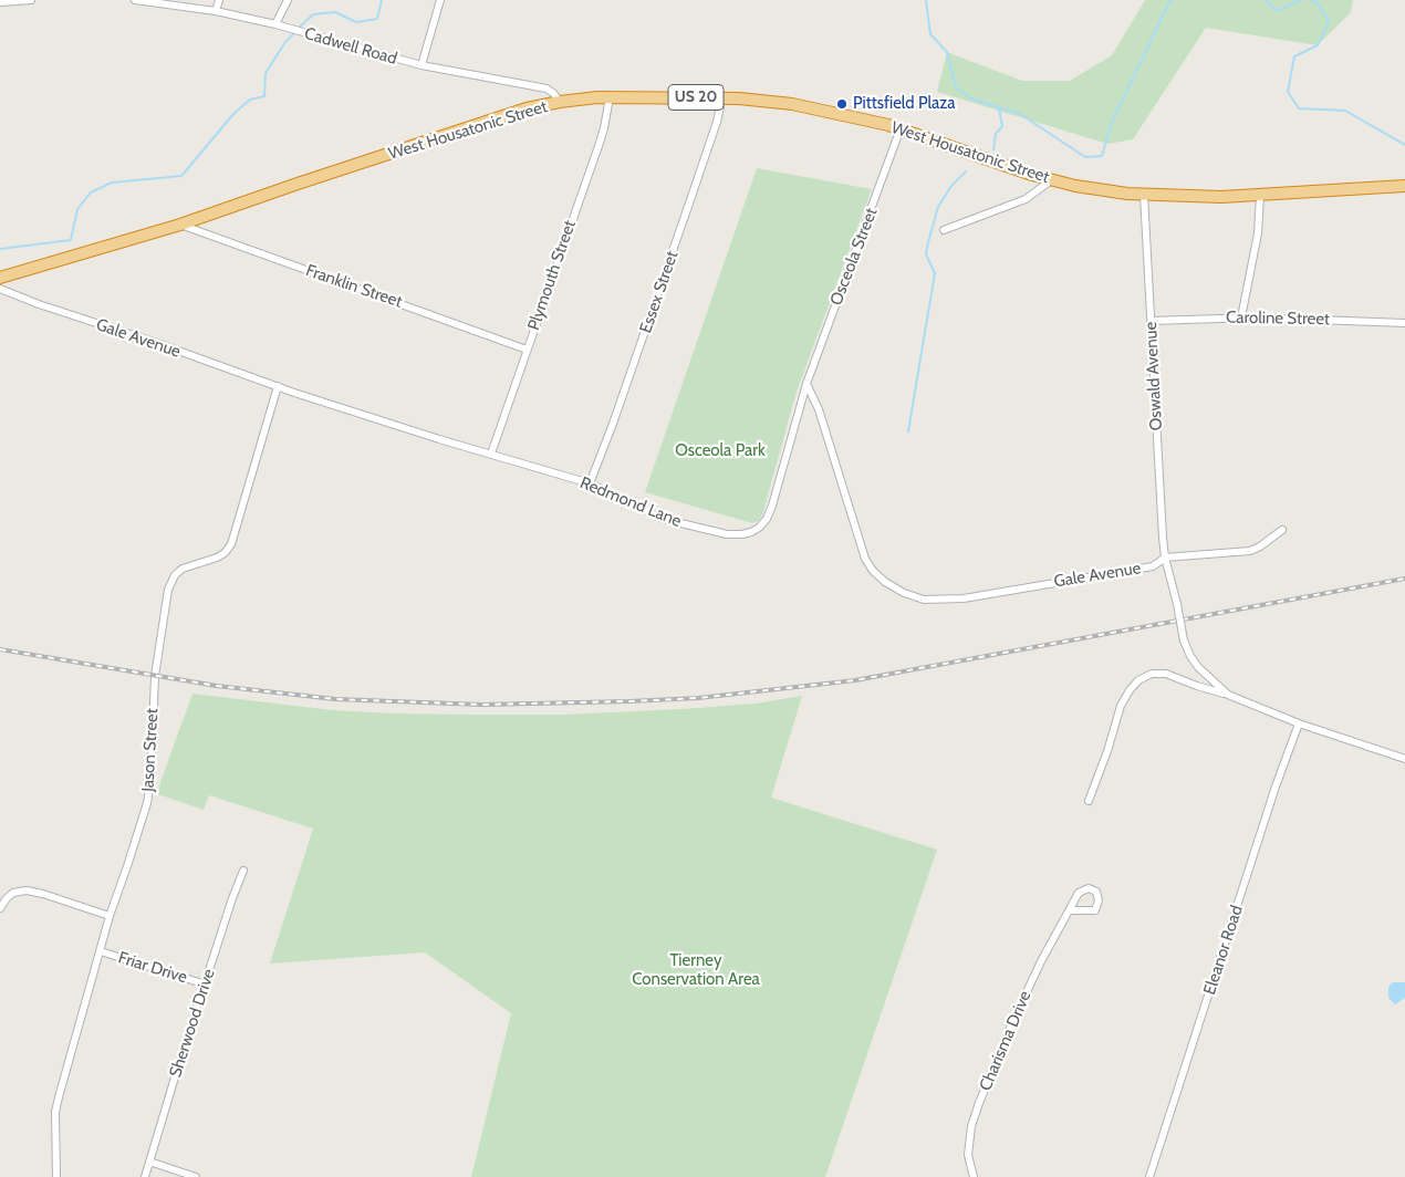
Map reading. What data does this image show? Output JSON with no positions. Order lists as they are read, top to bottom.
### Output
{
  "streets": {
    "highway": ["US 20", "West Housatonic Street"],
    "street": [
      "Cadwell Road",
      "Osceola Street",
      "Plymouth Street",
      "Franklin Street",
      "Essex Street",
      "Caroline Street",
      "Gale Avenue",
      "Oswald Avenue",
      "Redmond Lane",
      "Jason Street",
      "Eleanor Road",
      "Friar Drive",
      "Sherwood Drive",
      "Charisma Drive"
    ]
  },
  "crossings": [
    ["Cadwell Road", "West Housatonic Street"],
    ["West Housatonic Street", "Osceola Street"],
    ["West Housatonic Street", "Plymouth Street"],
    ["West Housatonic Street", "Franklin Street"],
    ["West Housatonic Street", "Essex Street"],
    ["West Housatonic Street", "Oswald Avenue"],
    ["Osceola Street", "Gale Avenue"],
    ["Osceola Street", "Redmond Lane"],
    ["Plymouth Street", "Franklin Street"],
    ["Plymouth Street", "Redmond Lane"],
    ["Essex Street", "Redmond Lane"],
    ["Caroline Street", "Oswald Avenue"],
    ["Gale Avenue", "Oswald Avenue"],
    ["Gale Avenue", "Redmond Lane"],
    ["Gale Avenue", "Jason Street"],
    ["Redmond Lane", "Jason Street"],
    ["Jason Street", "Friar Drive"],
    ["Friar Drive", "Sherwood Drive"]
  ],
  "parks": ["Osceola Park", "Tierney Conservation Area"],
  "places": ["Pittsfield Plaza"]
}
